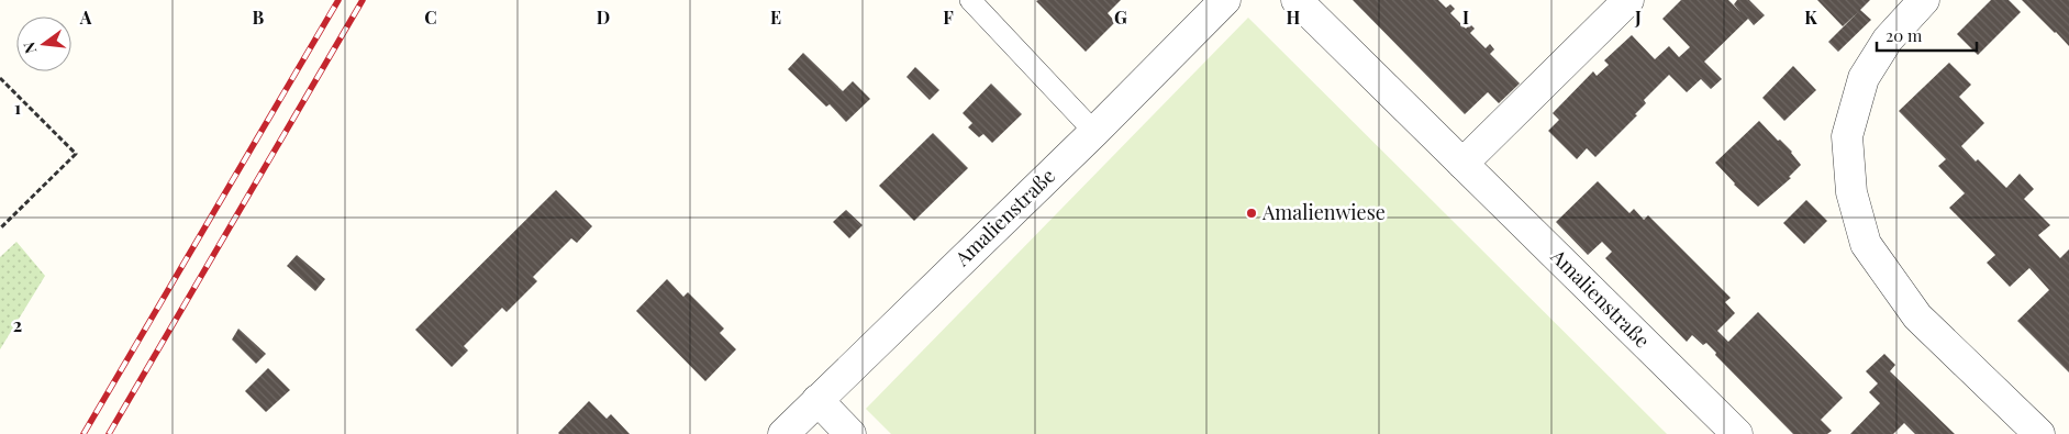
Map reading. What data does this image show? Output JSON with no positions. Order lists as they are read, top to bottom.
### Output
{
  "streets": {
    "street": ["Amalienstraße"]
  },
  "places": ["Amalienwiese"],
  "scale_bar": "20 m",
  "north": "left",
  "grid": {
    "columns": [
      "A",
      "B",
      "C",
      "D",
      "E",
      "F",
      "G",
      "H",
      "I",
      "J",
      "K"
    ],
    "rows": ["1", "2"]
  }
}
